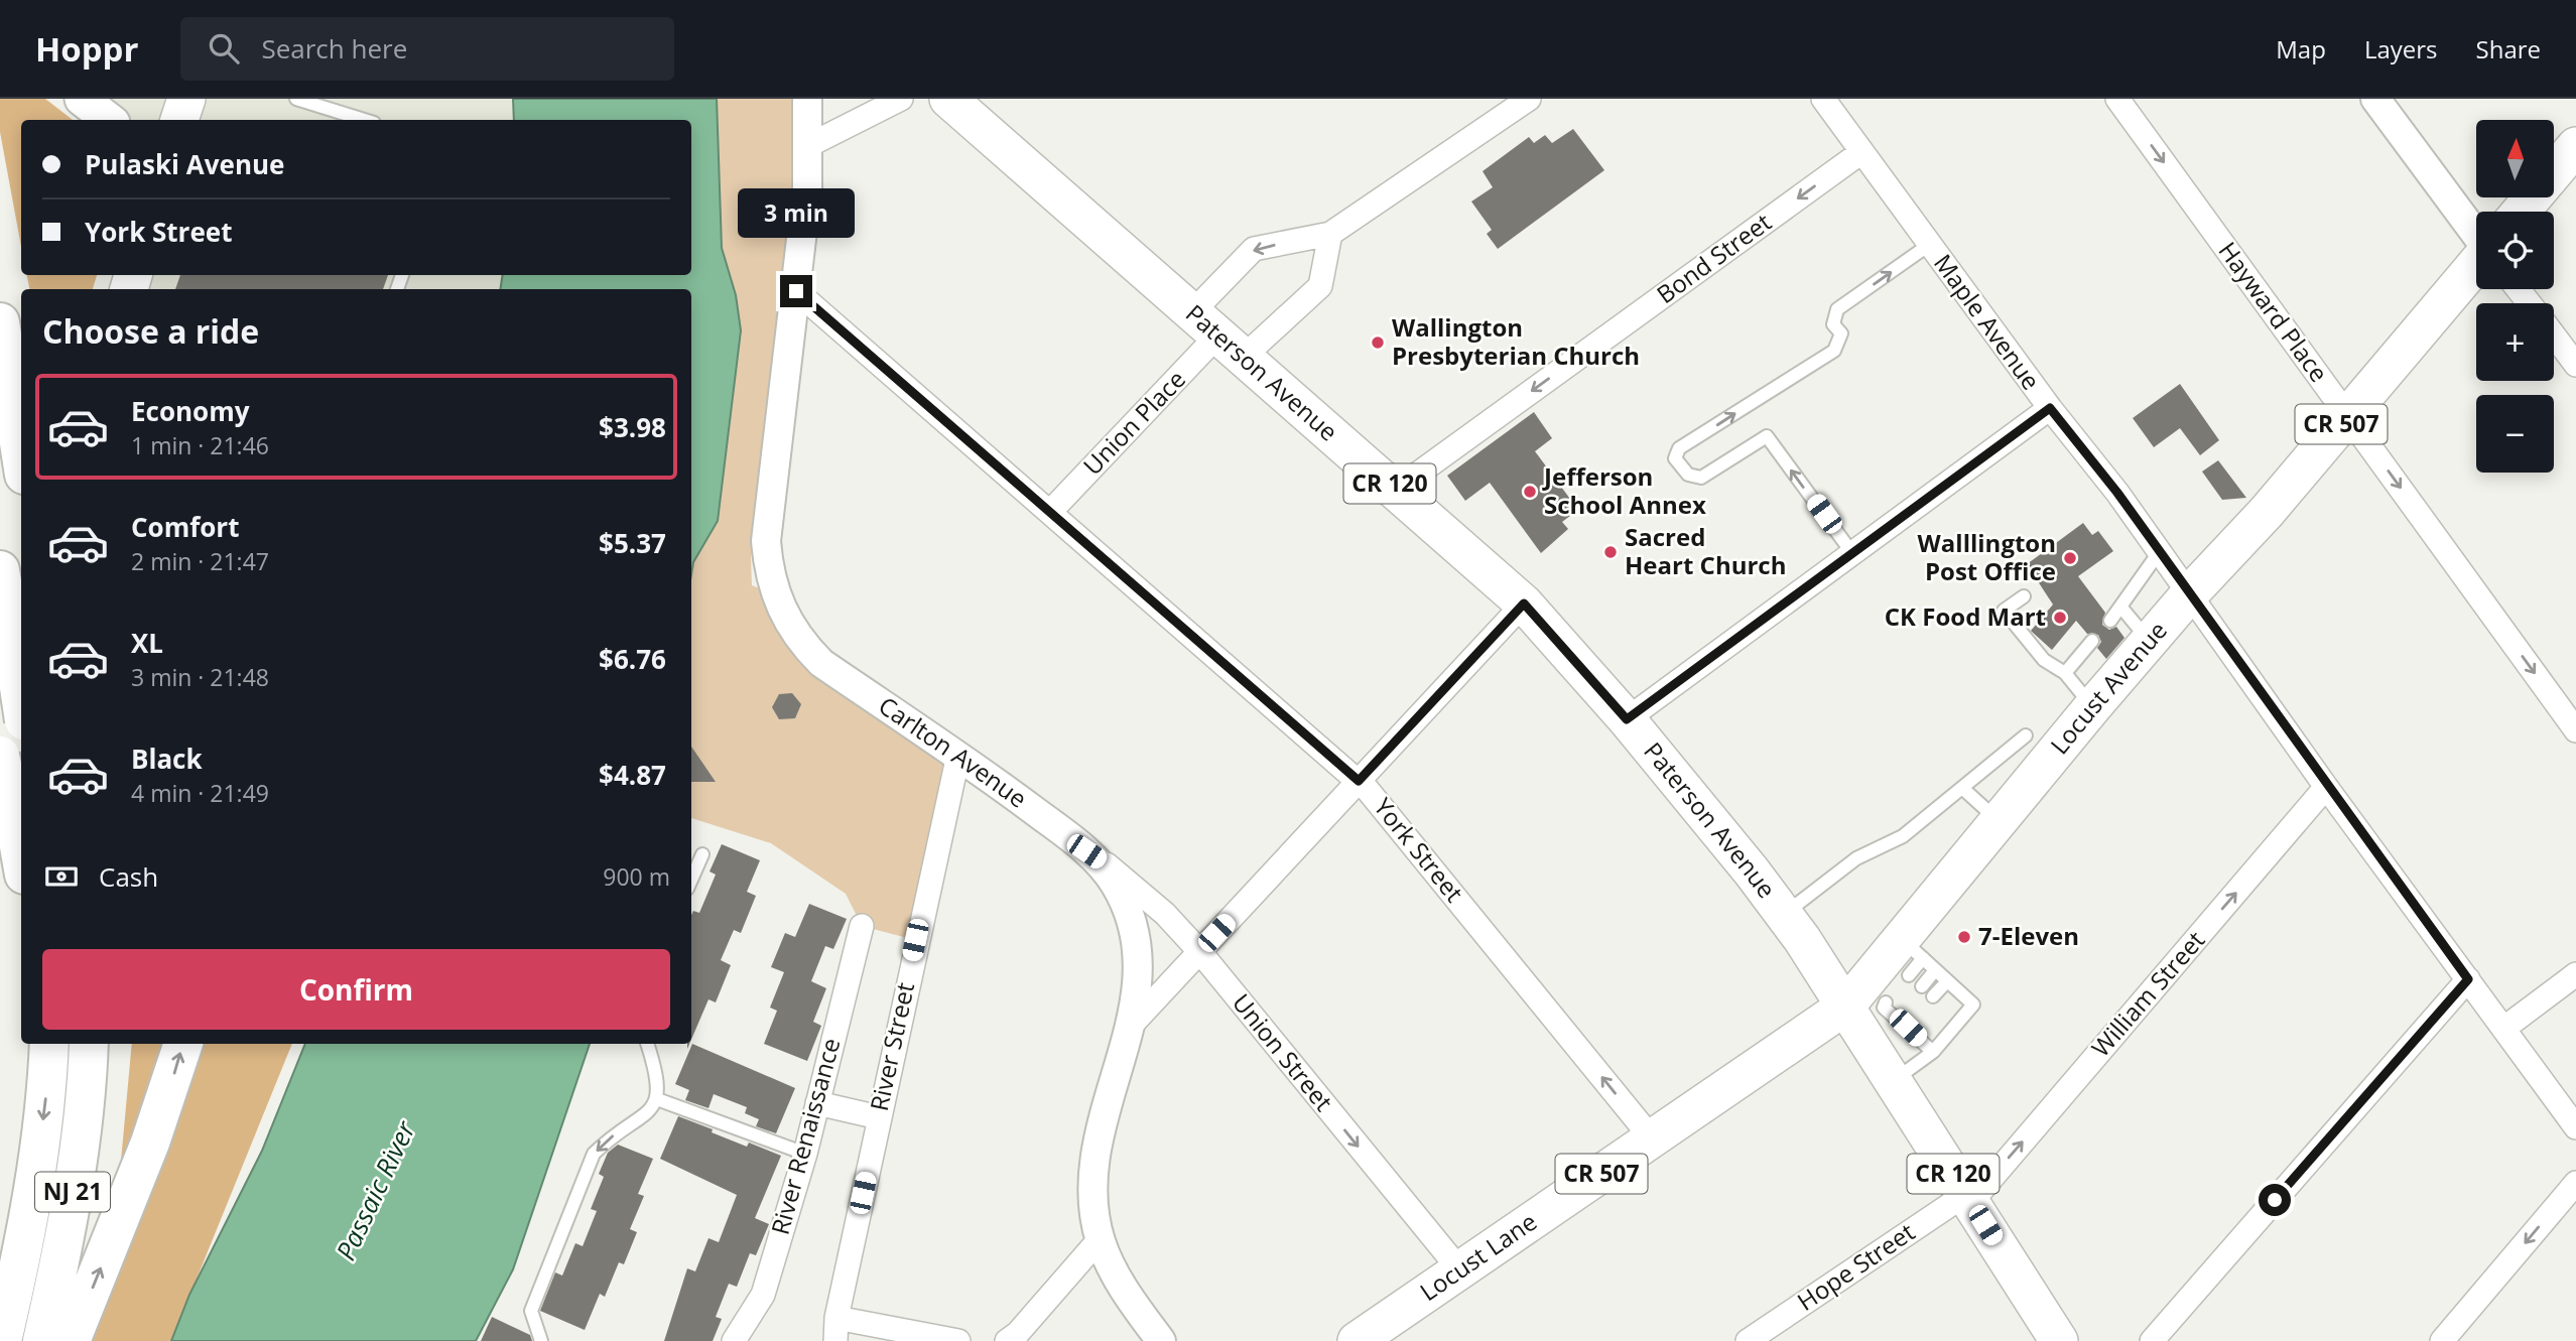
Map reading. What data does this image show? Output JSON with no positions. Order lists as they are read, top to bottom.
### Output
{
  "streets": {
    "highway": ["NJ 21"],
    "main road": [
      "Paterson Avenue",
      "CR 507",
      "CR 120",
      "Locust Avenue",
      "Locust Lane"
    ],
    "street": [
      "Bond Street",
      "Hayward Place",
      "Maple Avenue",
      "Union Place",
      "Carlton Avenue",
      "York Street",
      "William Street",
      "River Street",
      "Union Street",
      "River Renaissance",
      "Hope Street"
    ]
  },
  "crossings": [
    ["Bond Street", "Maple Avenue"],
    ["Bond Street", "Paterson Avenue"],
    ["Hayward Place", "Locust Avenue"],
    ["Maple Avenue", "Locust Avenue"],
    ["Maple Avenue", "William Street"],
    ["Paterson Avenue", "Union Place"],
    ["Paterson Avenue", "Locust Avenue"],
    ["Paterson Avenue", "William Street"],
    ["Paterson Avenue", "Locust Lane"],
    ["Paterson Avenue", "Hope Street"],
    ["Union Place", "York Street"],
    ["Locust Avenue", "Locust Lane"],
    ["Carlton Avenue", "York Street"],
    ["Carlton Avenue", "River Street"],
    ["Carlton Avenue", "Union Street"],
    ["York Street", "Locust Lane"],
    ["William Street", "Hope Street"],
    ["Union Street", "Locust Lane"]
  ],
  "one_way": [
    "Bond Street",
    "Hayward Place",
    "York Street",
    "William Street",
    "Union Street"
  ],
  "water": ["Passaic River"],
  "places": [
    "Wallington Presbyterian Church",
    "Jefferson School Annex",
    "Sacred Heart Church",
    "Walllington Post Office",
    "CK Food Mart",
    "7-Eleven"
  ],
  "north": "top",
  "page": {
    "header": "Hoppr",
    "search": "Search here",
    "nav": ["Map", "Layers", "Share"],
    "map_buttons": ["+", "−"],
    "banner": ["Pulaski Avenue", "York Street"],
    "bubble": "3 min",
    "heading": "Choose a ride",
    "list": [
      {
        "name": "Economy",
        "note": "1 min · 21:46",
        "value": "$3.98"
      },
      {
        "name": "Comfort",
        "note": "2 min · 21:47",
        "value": "$5.37"
      },
      {
        "name": "XL",
        "note": "3 min · 21:48",
        "value": "$6.76"
      },
      {
        "name": "Black",
        "note": "4 min · 21:49",
        "value": "$4.87"
      }
    ],
    "pay": ["Cash", "900 m"],
    "buttons": "Confirm"
  }
}
